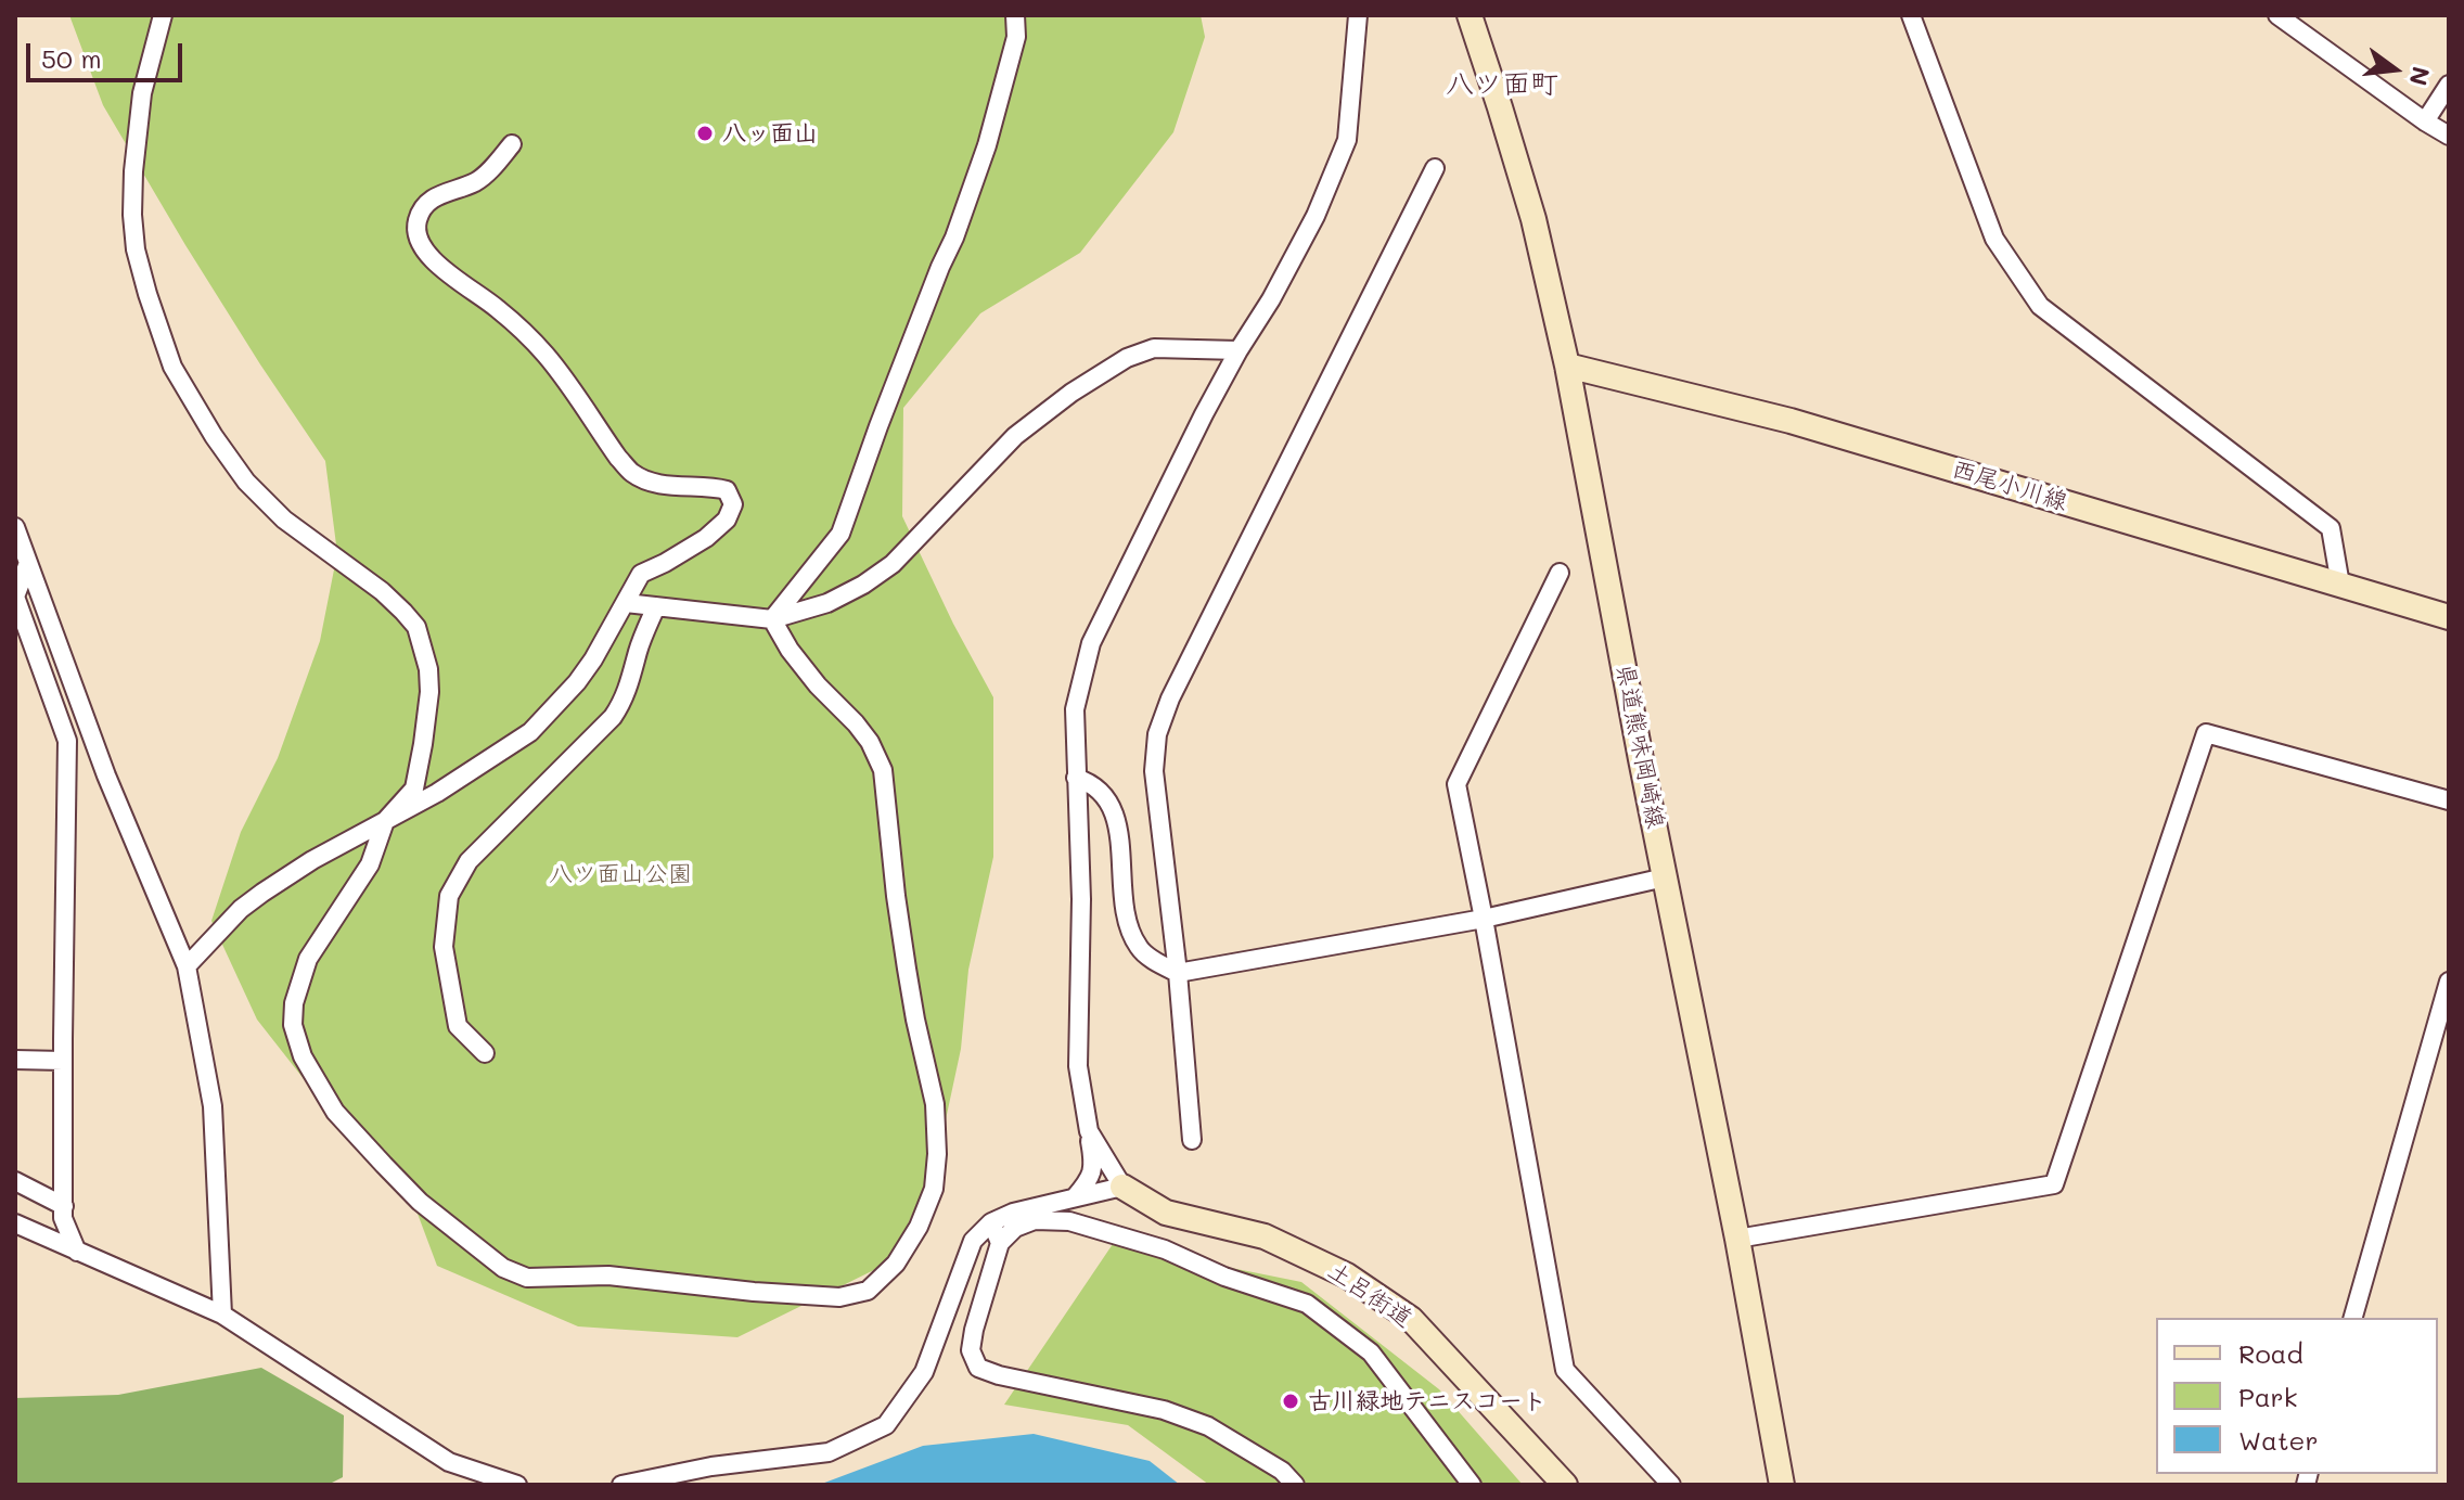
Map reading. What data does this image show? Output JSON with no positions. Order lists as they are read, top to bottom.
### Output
{
  "streets": {
    "main road": ["西尾小川線", "県道熊味岡崎線", "土呂街道"]
  },
  "crossings": [
    ["西尾小川線", "県道熊味岡崎線"]
  ],
  "districts": ["八ツ面町"],
  "parks": ["八ツ面山公園"],
  "places": ["八ッ面山", "古川緑地テニスコート"],
  "legend": ["Road", "Park", "Water"],
  "scale_bar": "50 m",
  "north": "right"
}
